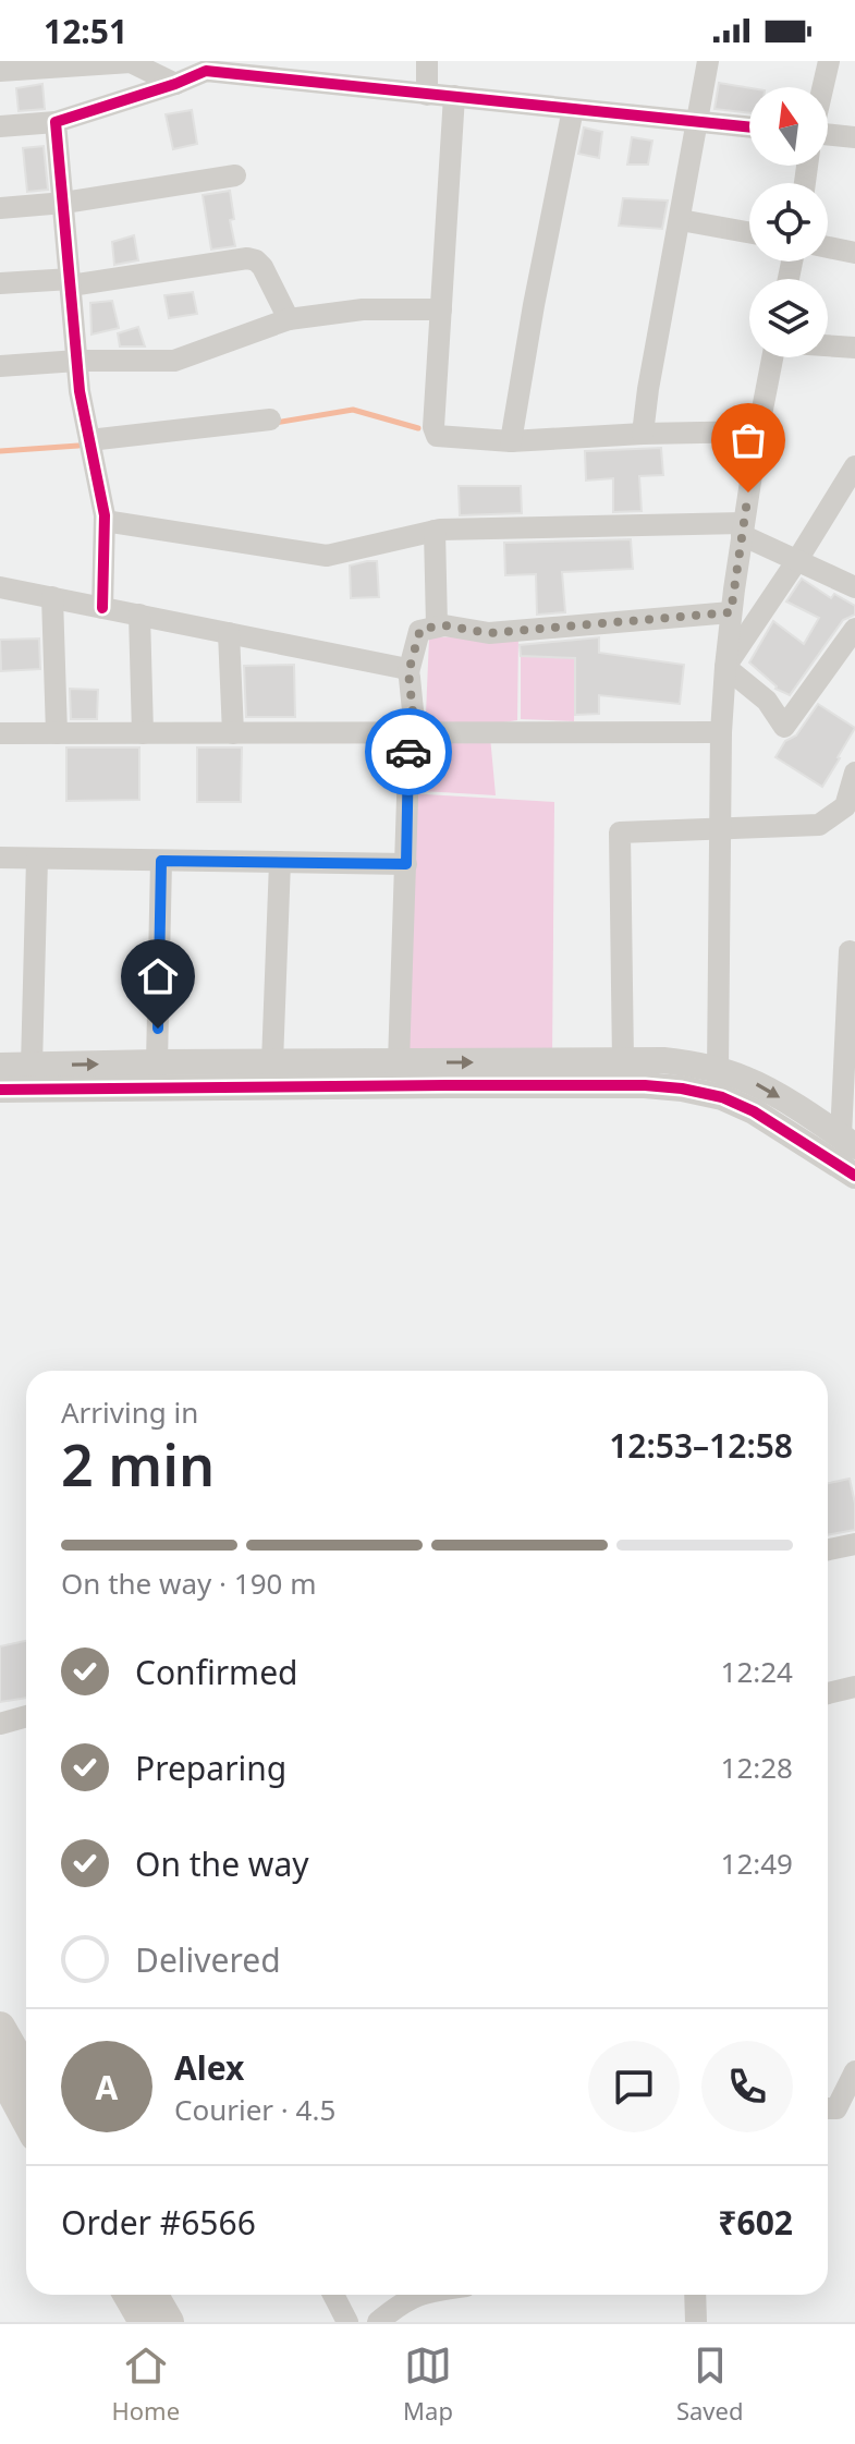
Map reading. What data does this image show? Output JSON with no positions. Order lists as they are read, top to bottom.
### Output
{
  "north": "top",
  "page": {
    "status": "12:51",
    "heading": ["2 min", "Arriving in", "12:53–12:58"],
    "panel": [
      "Alex",
      "Courier · 4.5",
      "Order #6566",
      "₹602"
    ],
    "bar": "On the way · 190 m",
    "list": [
      ["Confirmed", "12:24"],
      ["Preparing", "12:28"],
      ["On the way", "12:49"],
      "Delivered"
    ],
    "round": "A",
    "tabs": ["Home", "Map", "Saved"]
  }
}
